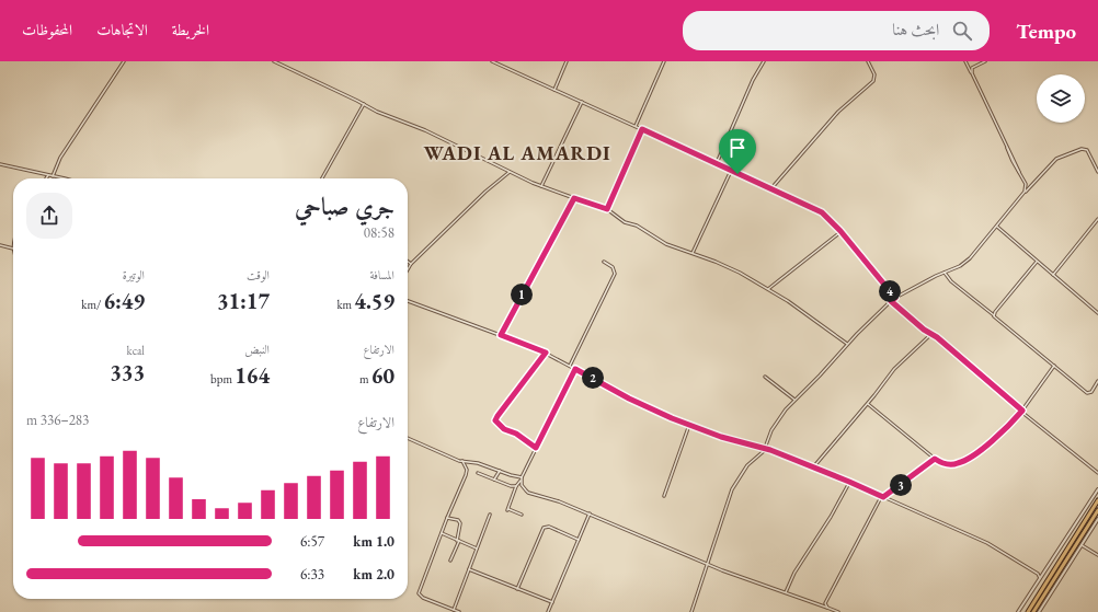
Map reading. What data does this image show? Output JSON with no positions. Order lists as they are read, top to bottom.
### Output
{
  "districts": ["WADI AL AMARDI"],
  "page": {
    "header": "Tempo",
    "search": "ابحث هنا",
    "nav": ["الخريطة", "الاتجاهات", "المحفوظات"],
    "heading": ["جري صباحي", "08:58"],
    "stats": [
      ["المسافة", "4.59 km"],
      ["الوقت", "31:17"],
      ["الوتيرة", "6:49 /km"],
      ["الارتفاع", "60 m"],
      ["النبض", "164 bpm"],
      ["kcal", "333"]
    ],
    "pins": [
      "4",
      "1",
      "2",
      "3"
    ],
    "chart": ["الارتفاع", "283–336 m"],
    "list": [
      {
        "name": "1.0 km",
        "note": "6:57"
      },
      {
        "name": "2.0 km",
        "note": "6:33"
      }
    ]
  }
}
